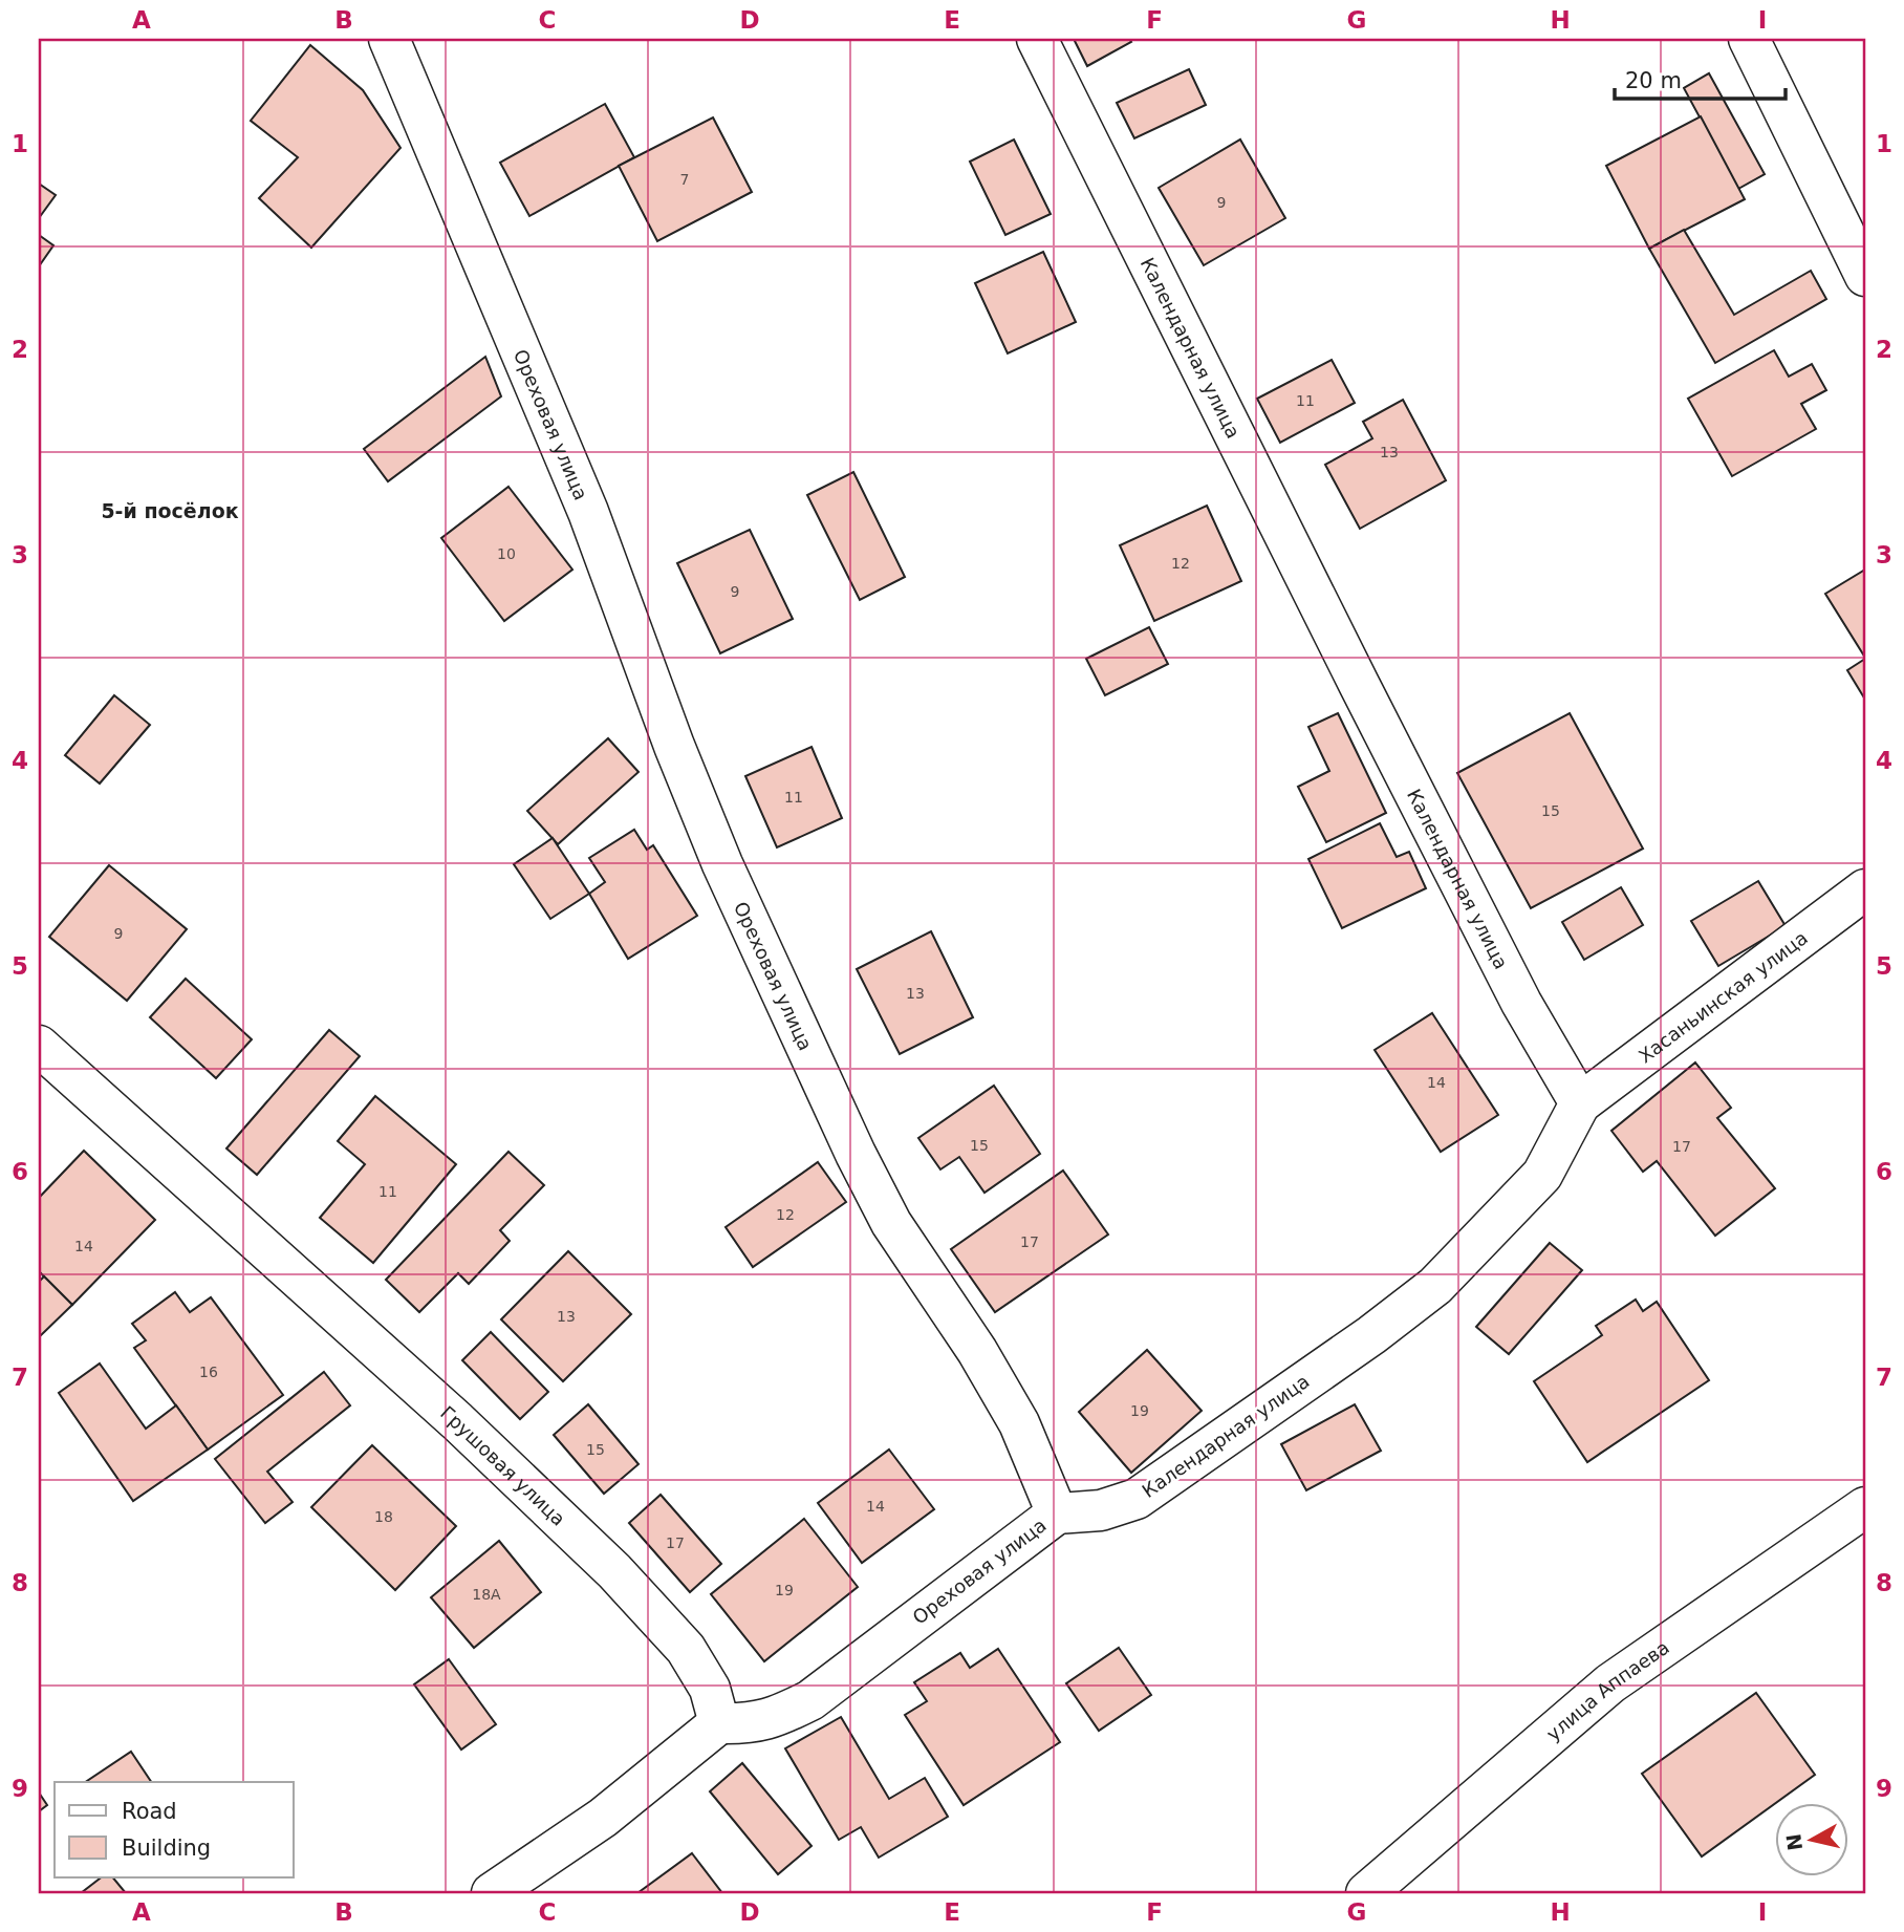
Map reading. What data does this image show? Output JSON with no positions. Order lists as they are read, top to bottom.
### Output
{
  "streets": {
    "street": [
      "Календарная улица",
      "Ореховая улица",
      "Хасаньинская улица",
      "Грушовая улица",
      "улица Аппаева"
    ]
  },
  "crossings": [
    ["Календарная улица", "Ореховая улица"],
    ["Календарная улица", "Хасаньинская улица"],
    ["Ореховая улица", "Грушовая улица"]
  ],
  "districts": ["5-й посёлок"],
  "house_numbers": [
    "7",
    "9",
    "11",
    "13",
    "10",
    "12",
    "9",
    "11",
    "15",
    "9",
    "13",
    "14",
    "15",
    "17",
    "11",
    "12",
    "17",
    "14",
    "13",
    "16",
    "19",
    "15",
    "14",
    "18",
    "17",
    "19",
    "18А"
  ],
  "legend": ["Road", "Building"],
  "scale_bar": "20 m",
  "north": "left",
  "grid": {
    "columns": [
      "A",
      "B",
      "C",
      "D",
      "E",
      "F",
      "G",
      "H",
      "I"
    ],
    "rows": [
      "1",
      "2",
      "3",
      "4",
      "5",
      "6",
      "7",
      "8",
      "9"
    ]
  }
}
